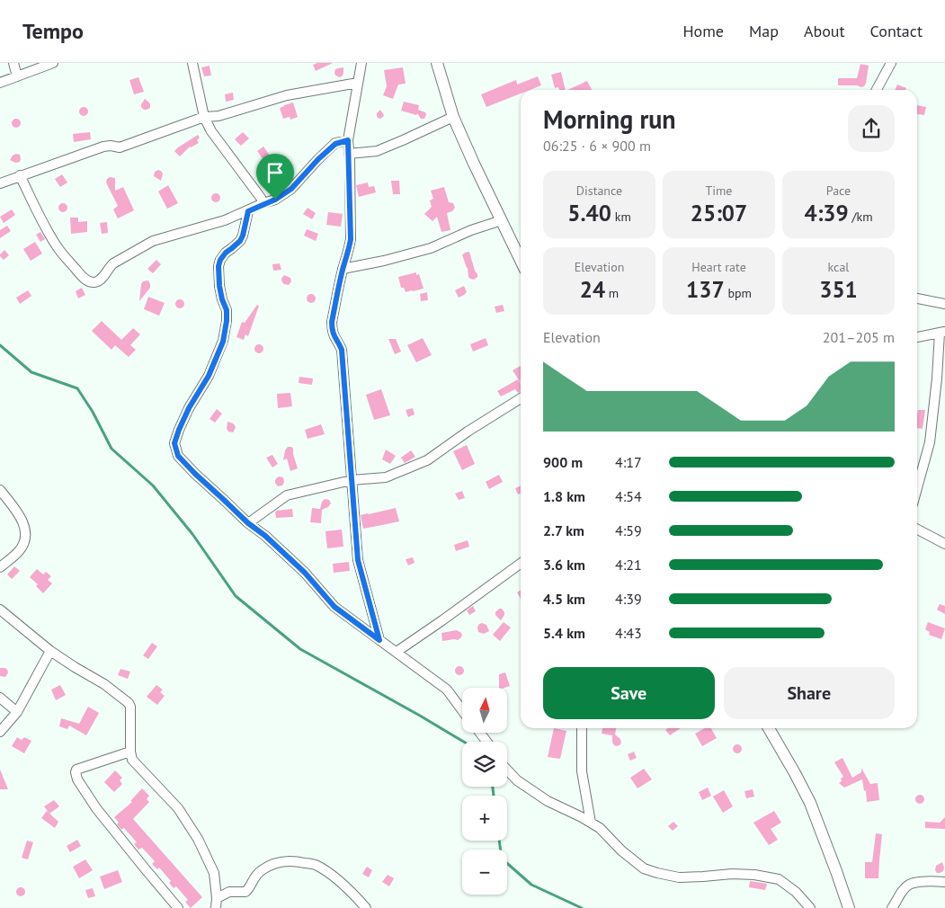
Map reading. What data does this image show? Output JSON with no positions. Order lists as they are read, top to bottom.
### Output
{
  "north": "top",
  "page": {
    "header": "Tempo",
    "nav": [
      "Home",
      "Map",
      "About",
      "Contact"
    ],
    "heading": ["Morning run", "06:25 · 6 × 900 m"],
    "stats": [
      ["Distance", "5.40 km"],
      ["Time", "25:07"],
      ["Pace", "4:39 /km"],
      ["Elevation", "24 m"],
      ["Heart rate", "137 bpm"],
      ["kcal", "351"]
    ],
    "chart": ["Elevation", "201–205 m"],
    "list": [
      {
        "name": "900 m",
        "note": "4:17"
      },
      {
        "name": "1.8 km",
        "note": "4:54"
      },
      {
        "name": "2.7 km",
        "note": "4:59"
      },
      {
        "name": "3.6 km",
        "note": "4:21"
      },
      {
        "name": "4.5 km",
        "note": "4:39"
      },
      {
        "name": "5.4 km",
        "note": "4:43"
      }
    ],
    "buttons": ["Save", "Share"],
    "map_buttons": ["+", "−"]
  }
}
